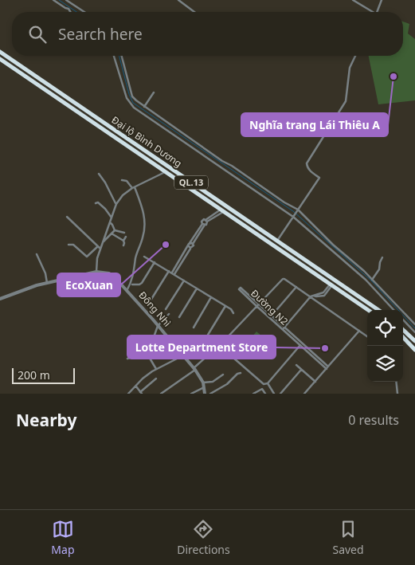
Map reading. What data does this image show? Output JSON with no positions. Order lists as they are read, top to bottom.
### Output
{
  "streets": {
    "highway": ["Đại lộ Bình Dương", "QL.13"],
    "street": ["Đường N2", "Đông Nhì"]
  },
  "places": ["Nghĩa trang Lái Thiêu A", "EcoXuan", "Lotte Department Store"],
  "scale_bar": "200 m",
  "page": {
    "search": "Search here",
    "scale": "200 m",
    "heading": ["Nearby", "0 results"],
    "nav": ["Map", "Directions", "Saved"]
  }
}
